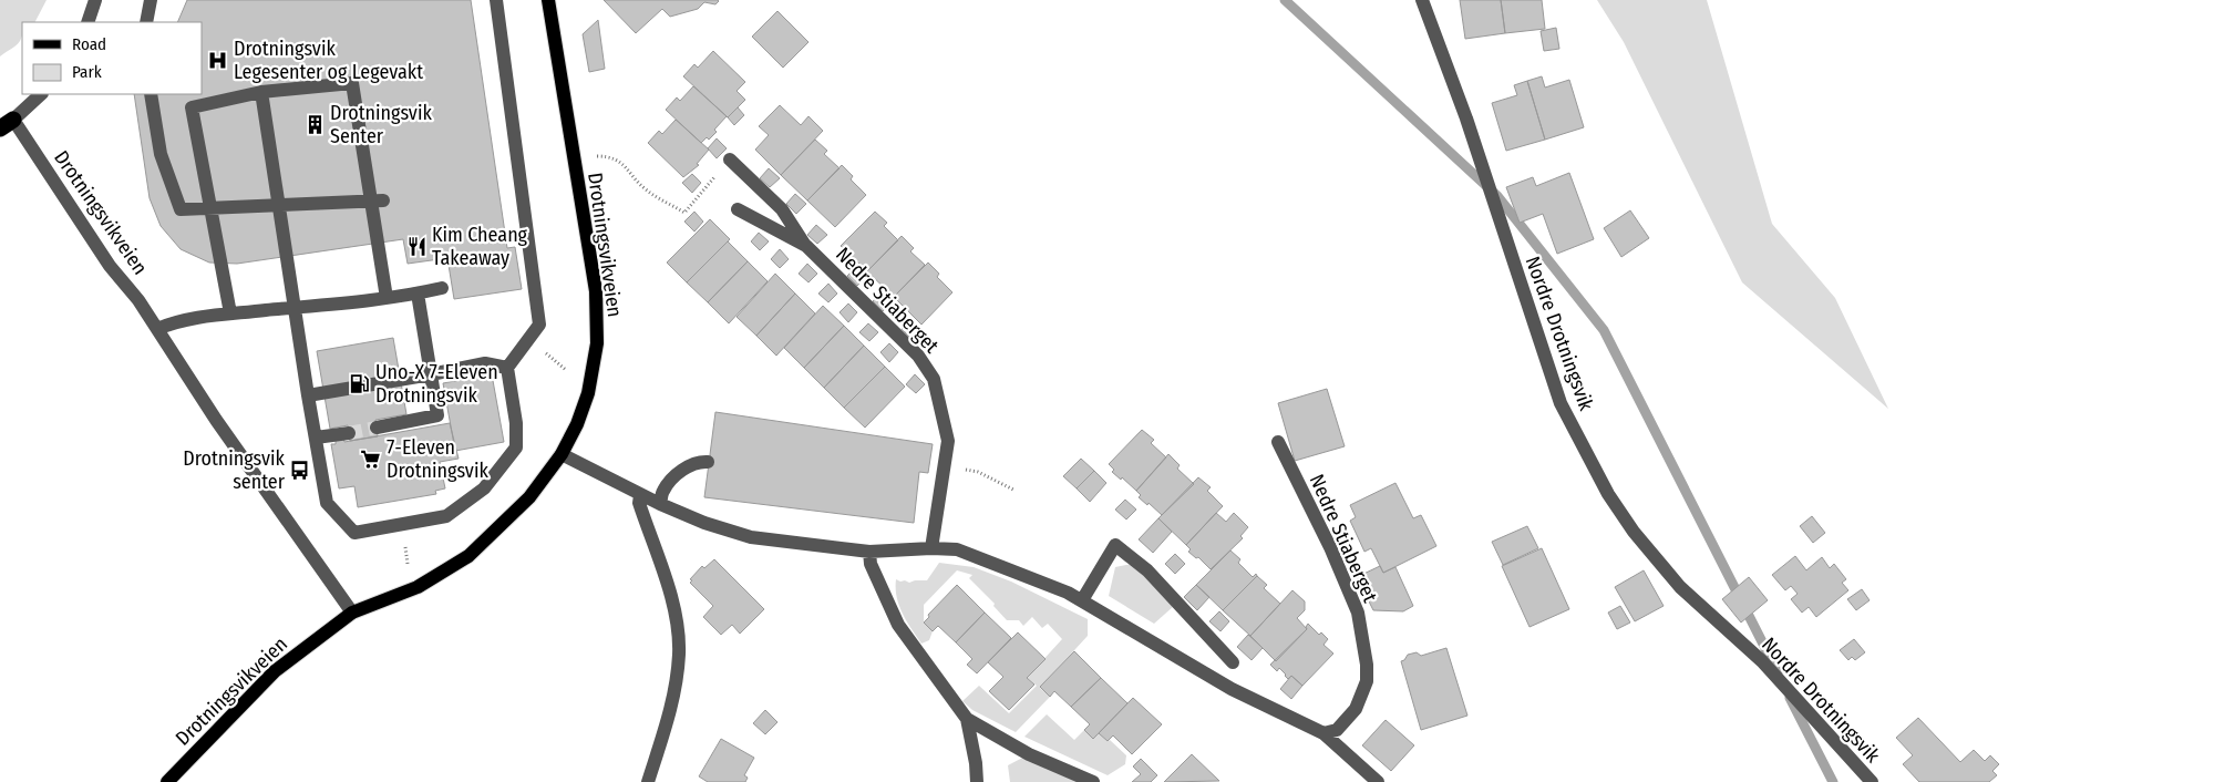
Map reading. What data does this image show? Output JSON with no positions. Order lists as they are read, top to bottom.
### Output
{
  "streets": {
    "main road": ["Drotningsvikveien"],
    "street": ["Nedre Stiaberget", "Nordre Drotningsvik"]
  },
  "places": {
    "hospital": ["Drotningsvik Legesenter og Legevakt"],
    "building": ["Drotningsvik Senter"],
    "restaurant": ["Kim Cheang Takeaway"],
    "fuel station": ["Uno-X 7-Eleven Drotningsvik"],
    "supermarket": ["7-Eleven Drotningsvik"],
    "bus stop": ["Drotningsvik senter"]
  },
  "legend": ["Road", "Park"]
}
